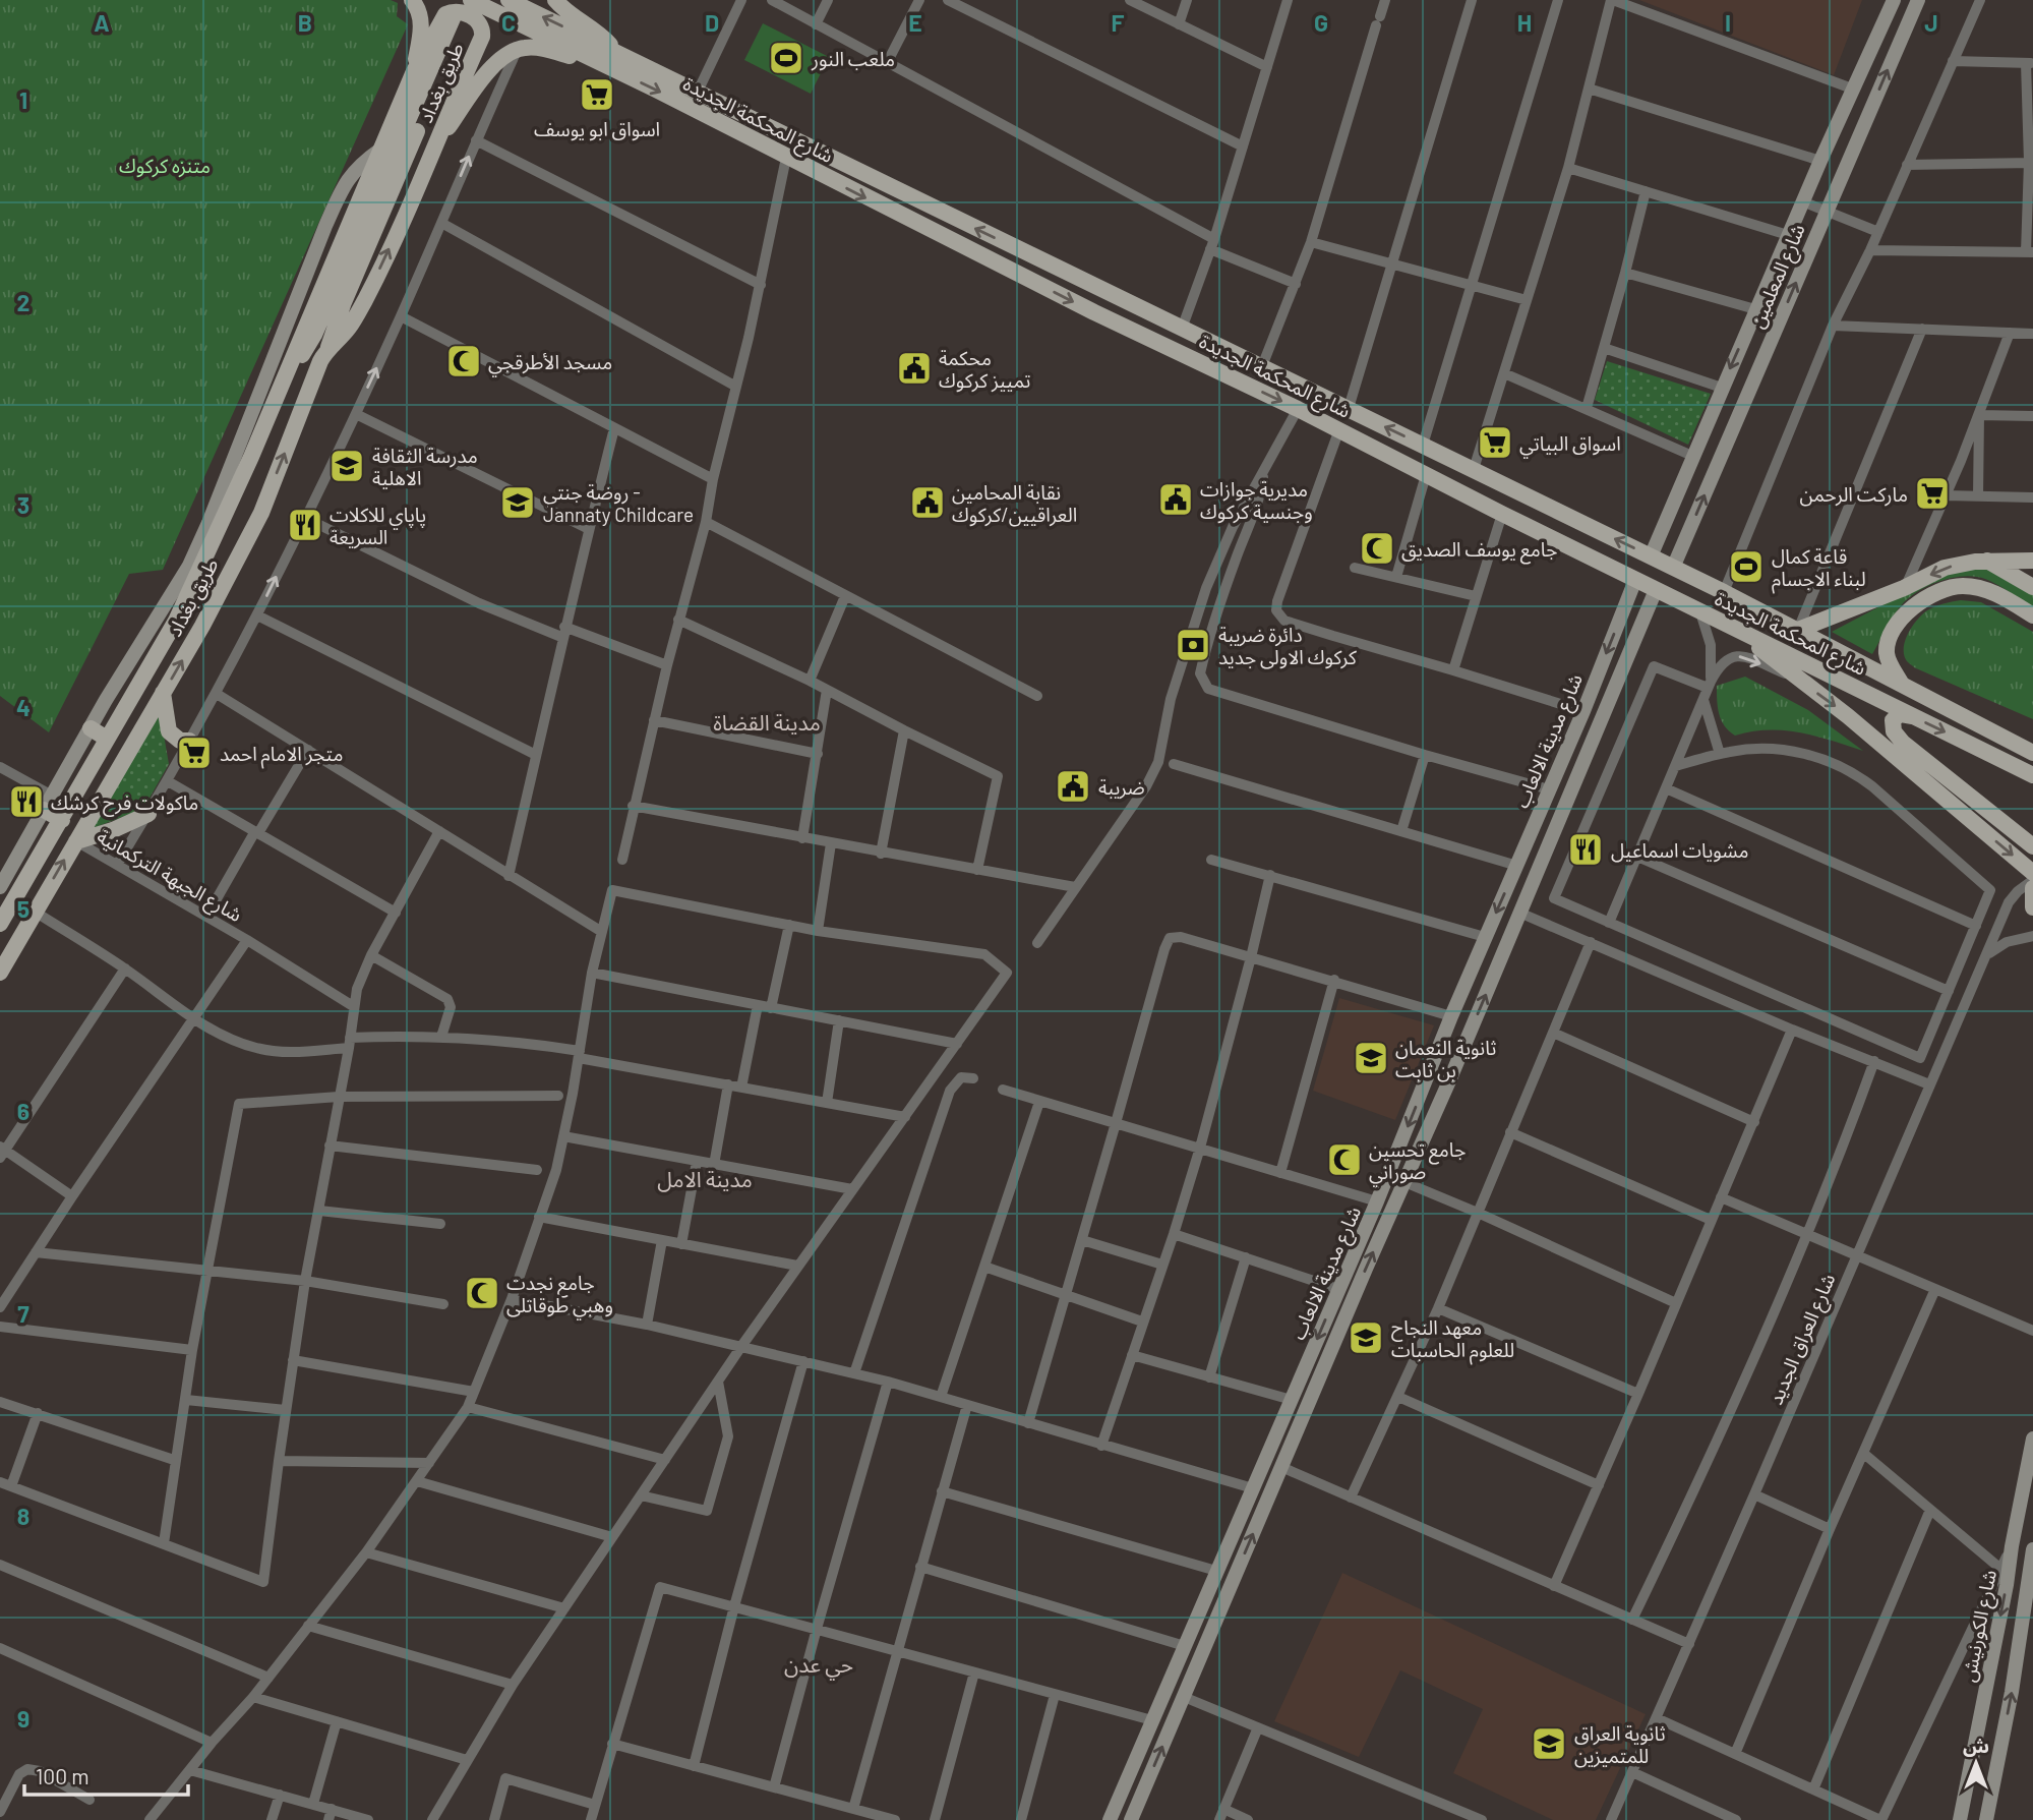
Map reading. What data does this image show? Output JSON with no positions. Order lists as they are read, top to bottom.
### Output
{
  "streets": {
    "main road": [
      "طريق بغداد",
      "شارع المحكمة الجديدة",
      "شارع المعلمين",
      "شارع مدينة الالعاب",
      "شارع الكورنيش"
    ],
    "street": ["شارع الجبهة التركمانية", "شارع العراق الجديد"]
  },
  "crossings": [
    ["طريق بغداد", "شارع الجبهة التركمانية"],
    ["شارع المحكمة الجديدة", "شارع المعلمين"],
    ["شارع المحكمة الجديدة", "شارع مدينة الالعاب"]
  ],
  "districts": ["مدينة القضاة", "مدينة الامل", "حي عدن"],
  "parks": ["متنزه كركوك"],
  "places": {
    "sports": ["ملعب النور", "قاعة كمال لبناء الاجسام"],
    "supermarket": [
      "اسواق ابو يوسف",
      "اسواق البياتي",
      "ماركت الرحمن",
      "متجر الامام احمد"
    ],
    "mosque": [
      "مسجد الأطرقجي",
      "جامع يوسف الصديق",
      "جامع تحسين صوراني",
      "جامع نجدت وهبي طوقاتلى"
    ],
    "public building": [
      "محكمة تمييز كركوك",
      "مديرية جوازات وجنسية كركوك",
      "نقابة المحامين العراقيين/كركوك",
      "ضريبة"
    ],
    "school or university": [
      "مدرسة الثقافة الاهلية",
      "روضة جنتي - Jannaty Childcare",
      "ثانوية النعمان بن ثابت",
      "معهد النجاح للعلوم الحاسبات",
      "ثانوية العراق للمتميزين"
    ],
    "restaurant": ["پاپاي للاكلات السريعة", "ماكولات فرح كرشك", "مشويات اسماعيل"],
    "bank": ["دائرة ضريبة كركوك الاولی جدید"]
  },
  "scale_bar": "100 m",
  "north": "top",
  "grid": {
    "columns": [
      "A",
      "B",
      "C",
      "D",
      "E",
      "F",
      "G",
      "H",
      "I",
      "J"
    ],
    "rows": [
      "1",
      "2",
      "3",
      "4",
      "5",
      "6",
      "7",
      "8",
      "9"
    ]
  }
}
